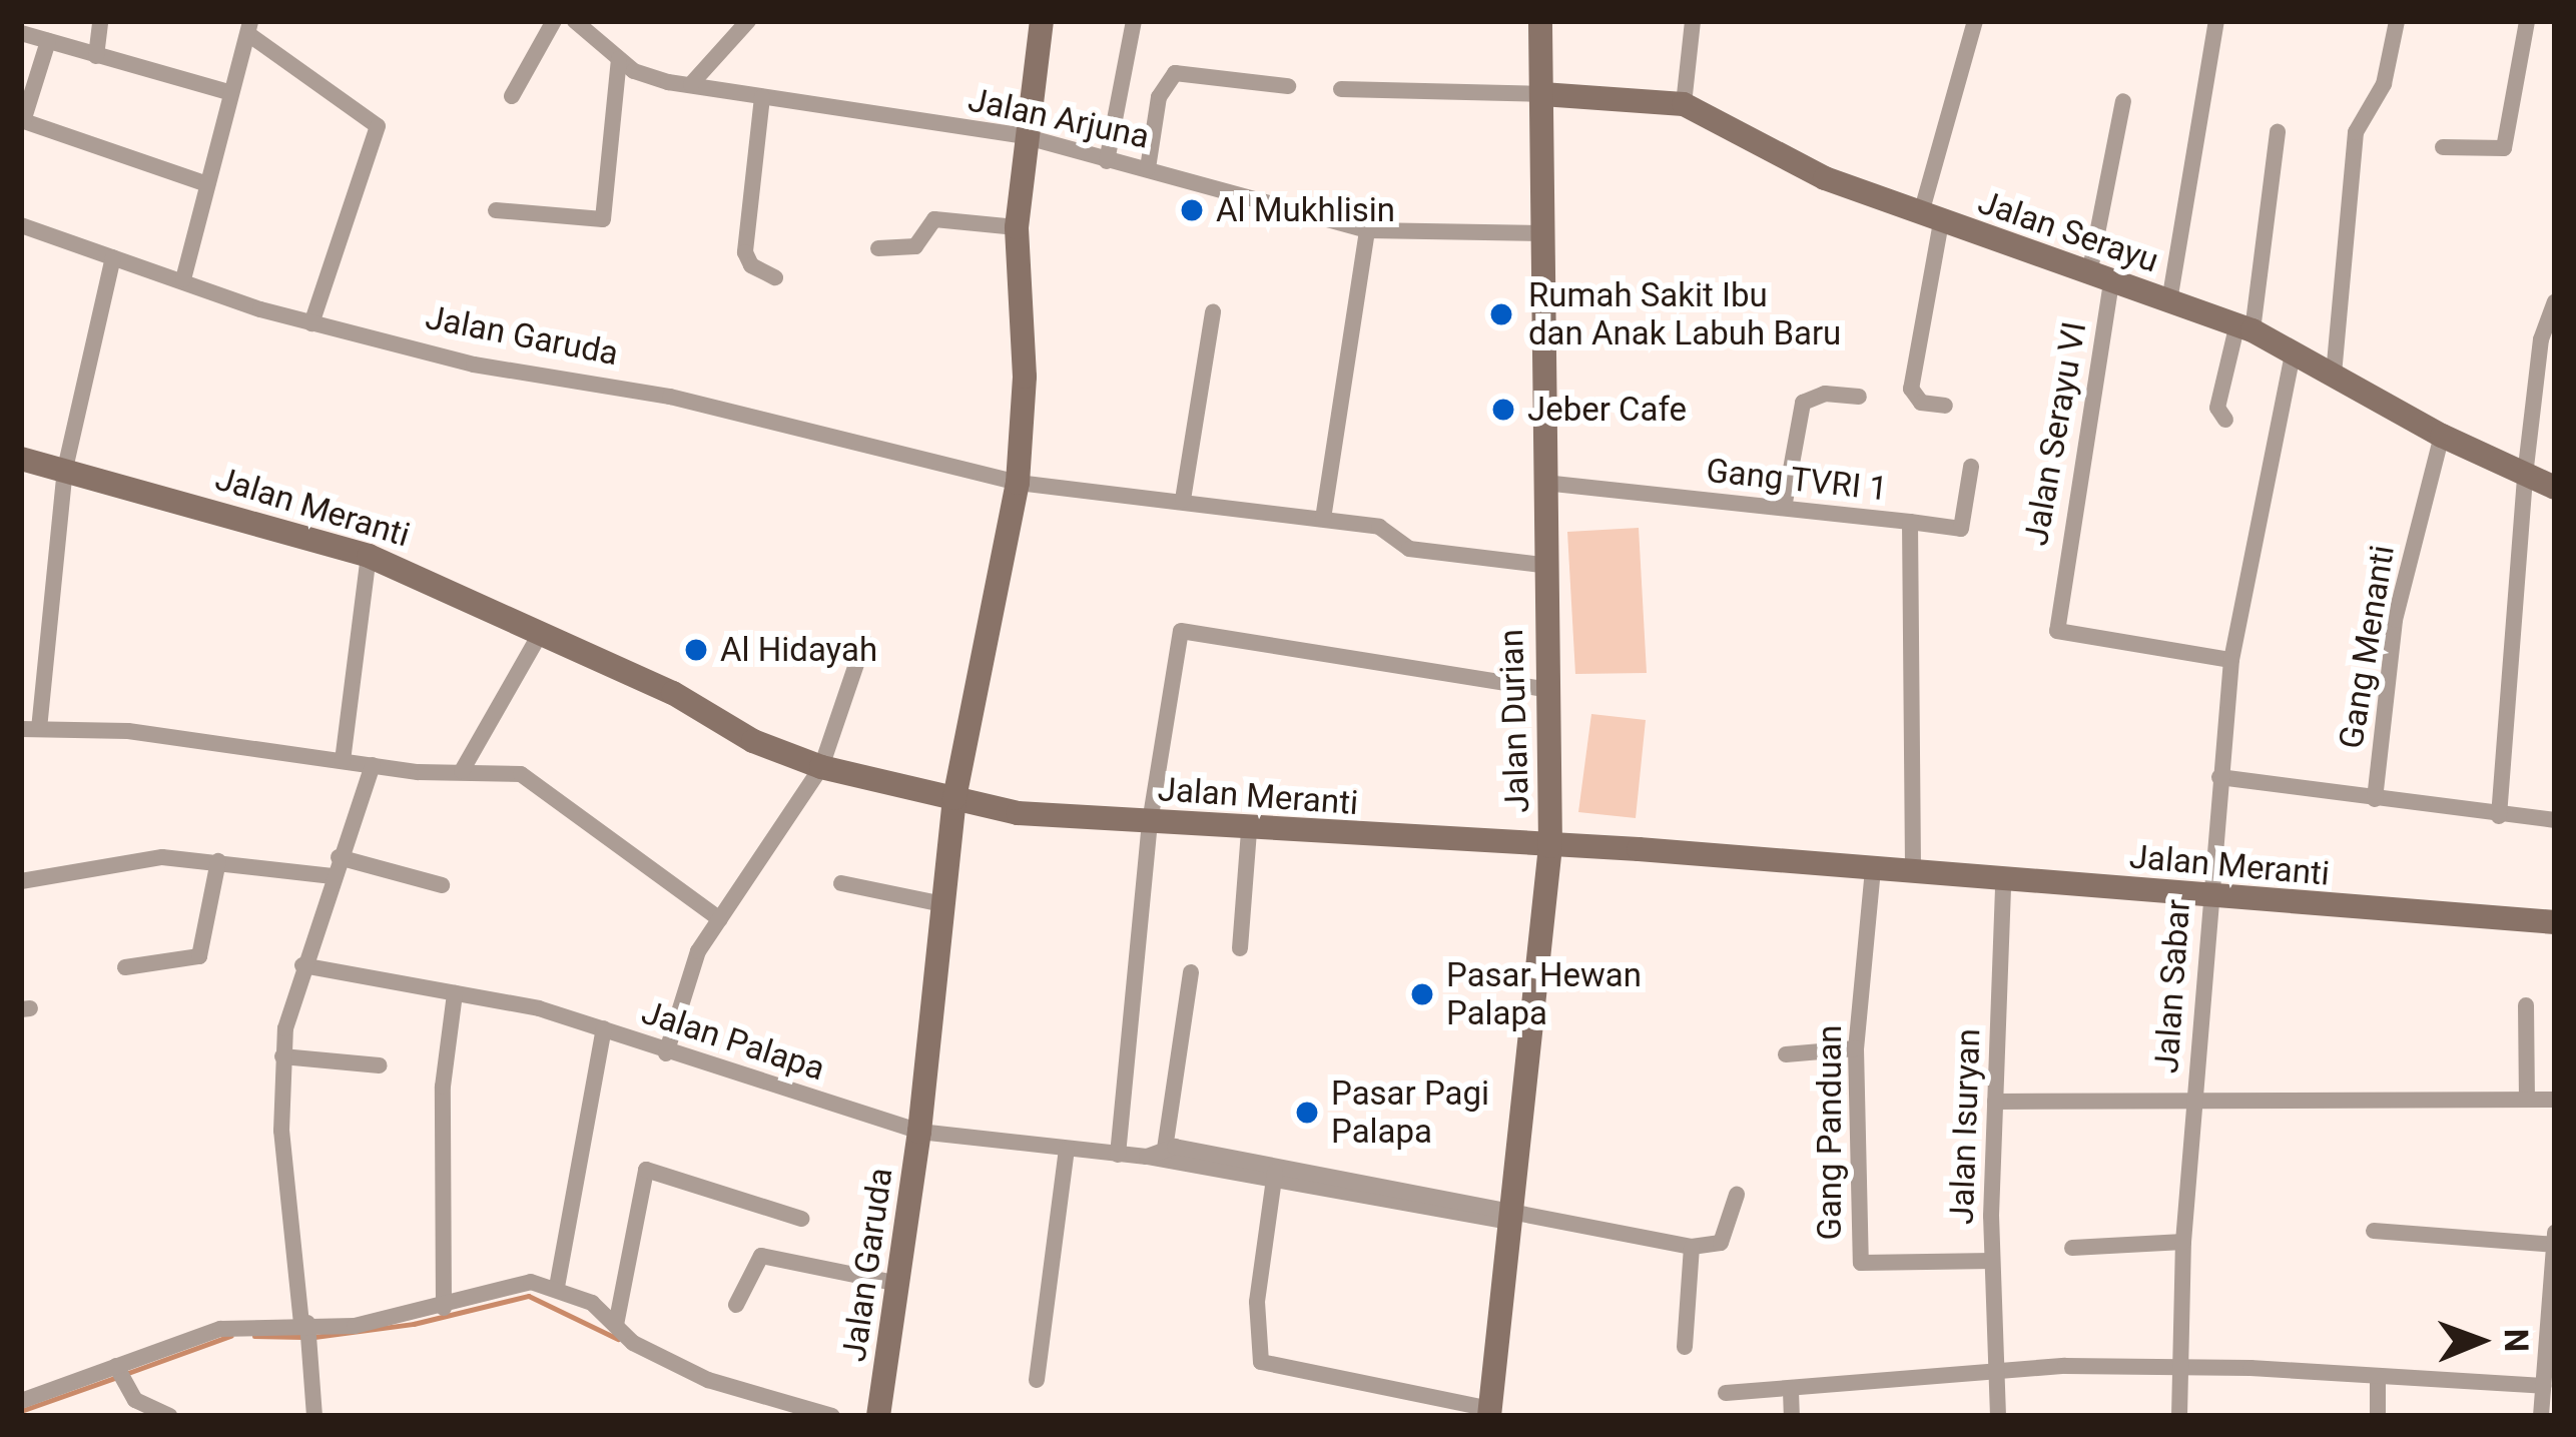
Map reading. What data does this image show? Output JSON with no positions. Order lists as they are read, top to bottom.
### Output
{
  "streets": {
    "street": [
      "Jalan Arjuna",
      "Jalan Serayu",
      "Jalan Garuda",
      "Jalan Serayu VI",
      "Gang TVRI 1",
      "Jalan Meranti",
      "Gang Menanti",
      "Jalan Durian",
      "Jalan Sabar",
      "Jalan Palapa",
      "Jalan Isuryan",
      "Gang Panduan"
    ]
  },
  "crossings": [
    ["Jalan Arjuna", "Jalan Garuda"],
    ["Jalan Arjuna", "Jalan Durian"],
    ["Jalan Serayu", "Jalan Serayu VI"],
    ["Jalan Serayu", "Gang Menanti"],
    ["Jalan Serayu", "Jalan Durian"],
    ["Jalan Serayu", "Jalan Sabar"],
    ["Jalan Garuda", "Jalan Meranti"],
    ["Jalan Garuda", "Jalan Durian"],
    ["Jalan Garuda", "Jalan Palapa"],
    ["Jalan Serayu VI", "Jalan Sabar"],
    ["Gang TVRI 1", "Jalan Meranti"],
    ["Gang TVRI 1", "Jalan Durian"],
    ["Jalan Meranti", "Jalan Durian"],
    ["Jalan Meranti", "Jalan Sabar"],
    ["Jalan Meranti", "Jalan Isuryan"],
    ["Jalan Meranti", "Gang Panduan"],
    ["Jalan Durian", "Jalan Palapa"],
    ["Jalan Isuryan", "Gang Panduan"]
  ],
  "places": [
    "Al Mukhlisin",
    "Rumah Sakit Ibu dan Anak Labuh Baru",
    "Jeber Cafe",
    "Al Hidayah",
    "Pasar Hewan Palapa",
    "Pasar Pagi Palapa"
  ],
  "north": "right"
}
